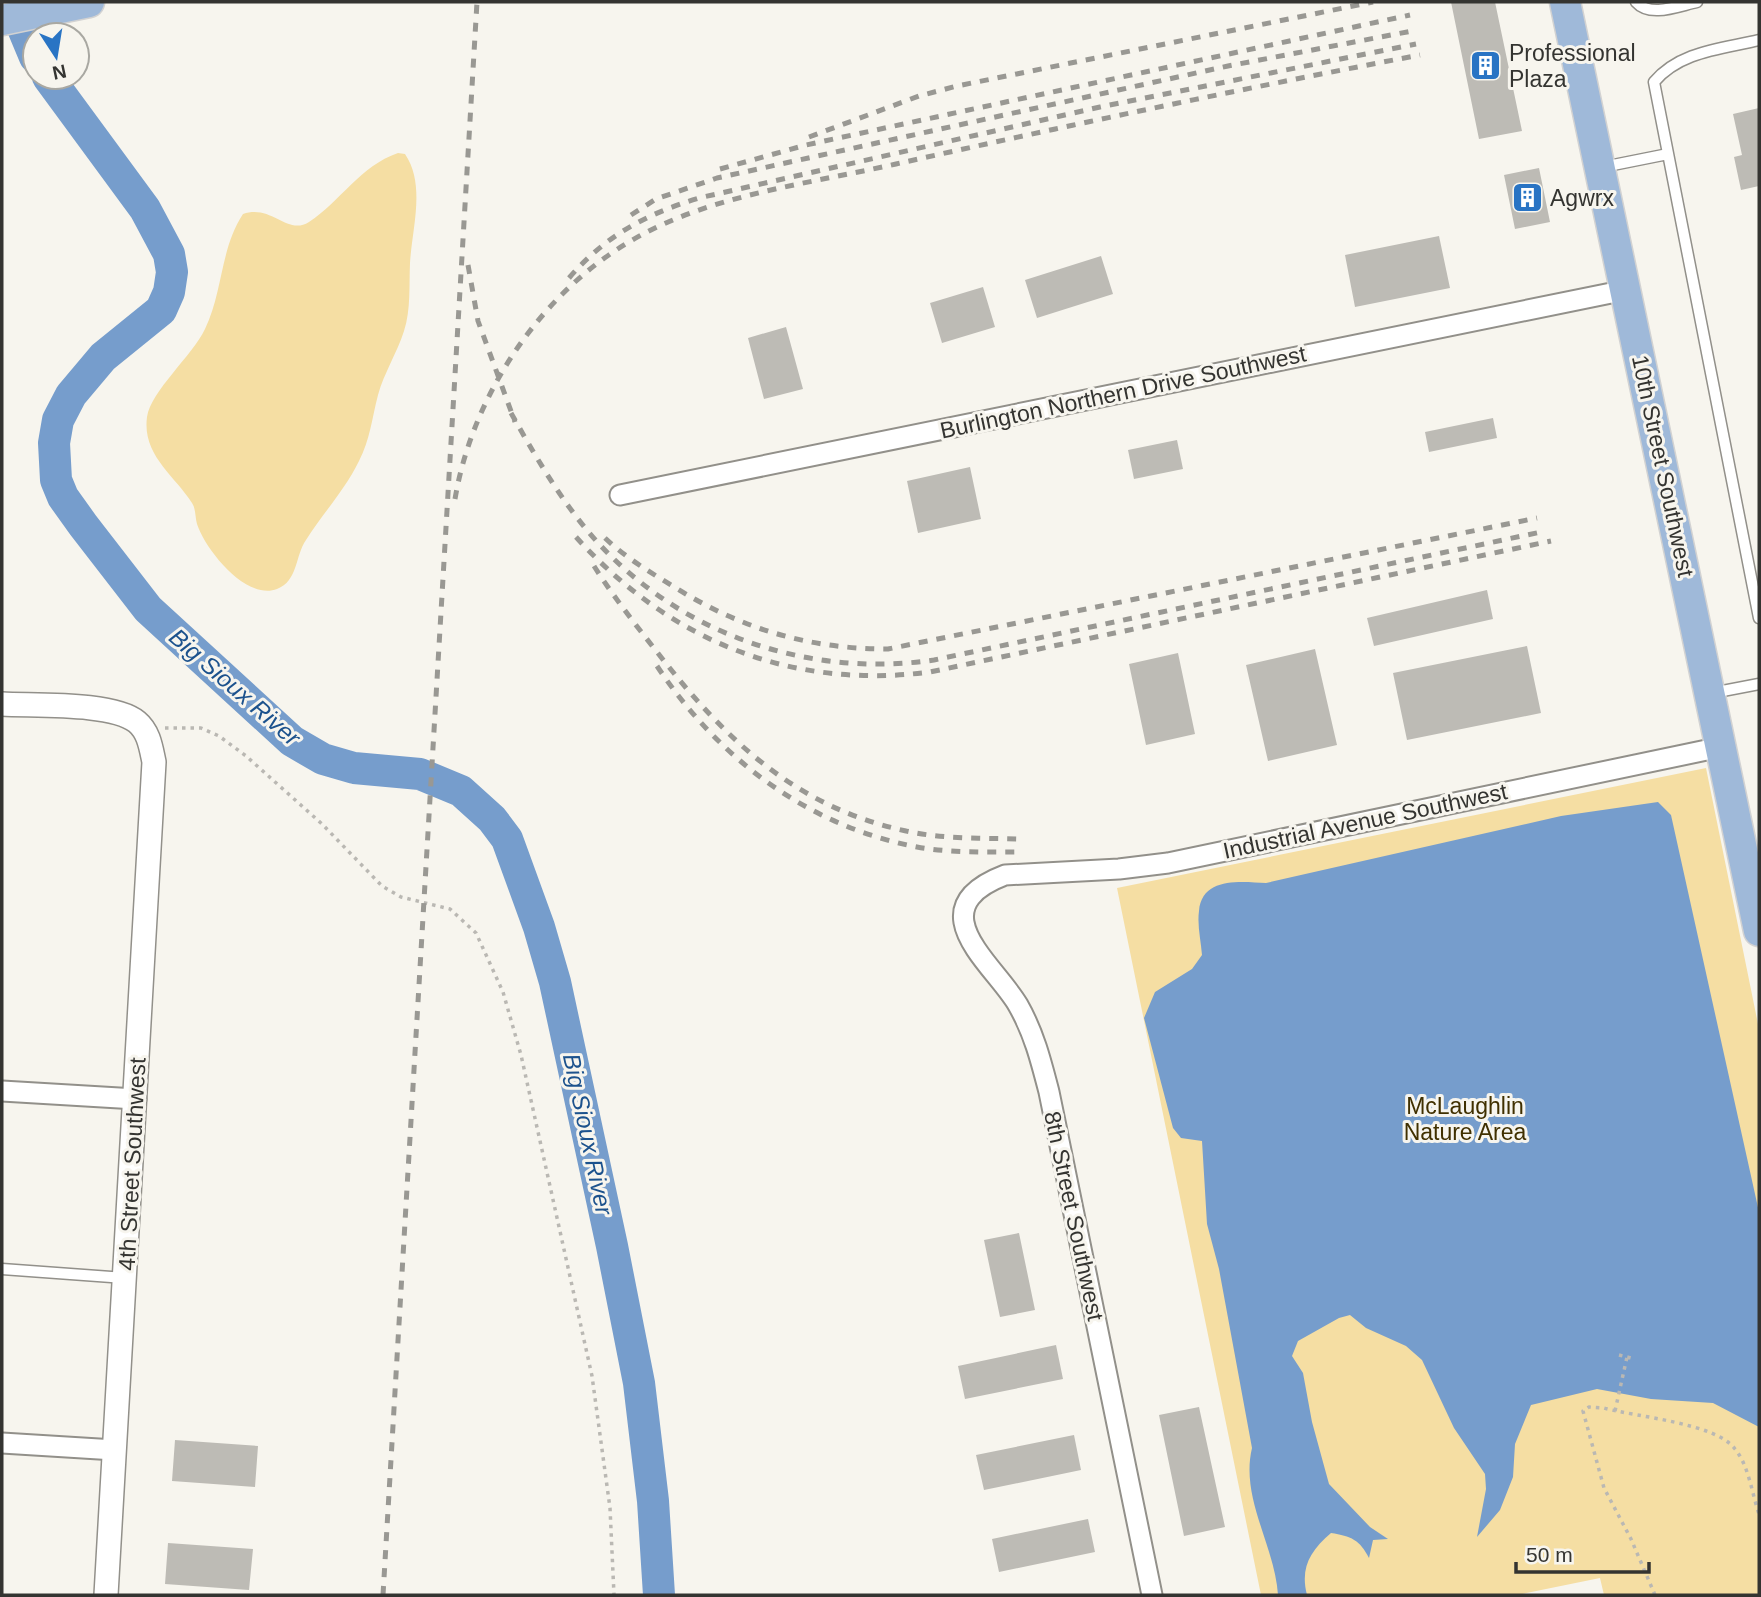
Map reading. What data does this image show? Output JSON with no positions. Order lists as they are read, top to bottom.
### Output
{
  "streets": {
    "main road": ["10th Street Southwest"],
    "street": [
      "Burlington Northern Drive Southwest",
      "Industrial Avenue Southwest",
      "4th Street Southwest",
      "8th Street Southwest"
    ]
  },
  "crossings": [
    ["Burlington Northern Drive Southwest", "10th Street Southwest"],
    ["10th Street Southwest", "Industrial Avenue Southwest"],
    ["Industrial Avenue Southwest", "8th Street Southwest"]
  ],
  "water": ["Big Sioux River"],
  "parks": ["McLaughlin Nature Area"],
  "places": {
    "building": ["Professional Plaza", "Agwrx"]
  },
  "scale_bar": "50 m",
  "north": "bottom"
}
